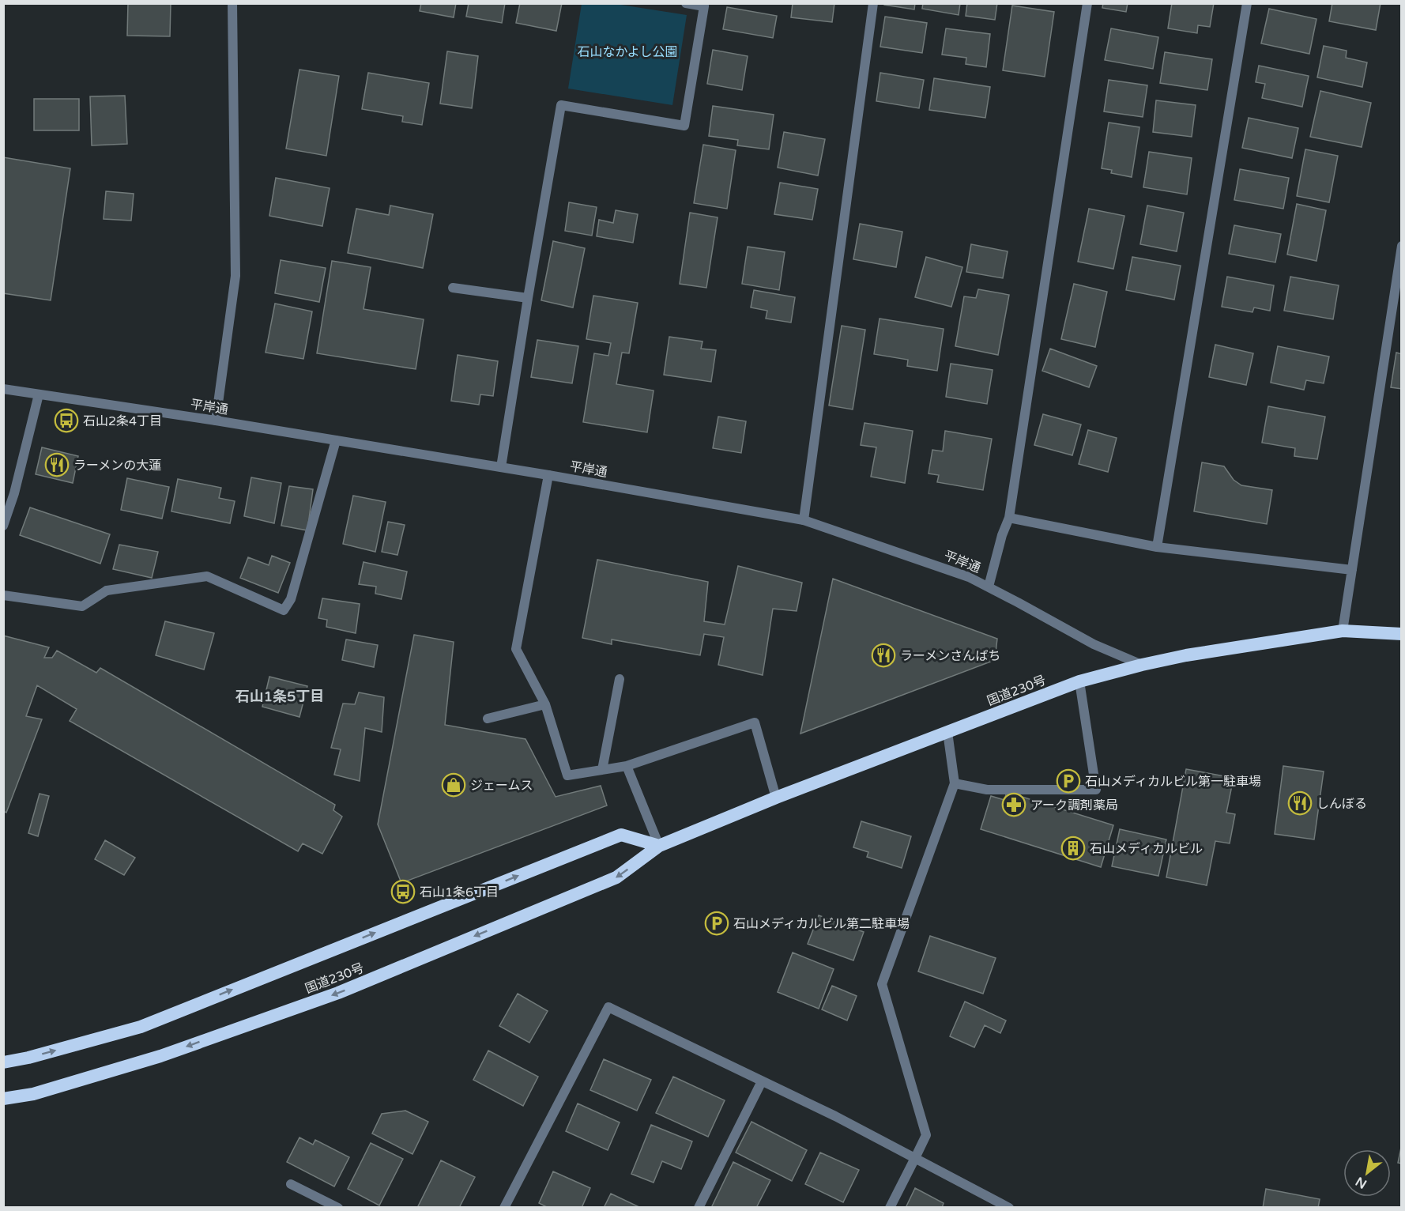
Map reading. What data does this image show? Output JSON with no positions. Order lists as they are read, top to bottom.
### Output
{
  "streets": {
    "highway": ["国道230号"],
    "street": ["平岸通"]
  },
  "crossings": [
    ["平岸通", "国道230号"]
  ],
  "districts": ["石山1条5丁目"],
  "parks": ["石山なかよし公園"],
  "places": {
    "bus stop": ["石山2条4丁目", "石山1条6丁目"],
    "restaurant": ["ラーメンの大蓮", "ラーメンさんぱち", "しんぼる"],
    "parking": ["石山メディカルビル第一駐車場", "石山メディカルビル第二駐車場"],
    "shop": ["ジェームス"],
    "pharmacy": ["アーク調剤薬局"],
    "building": ["石山メディカルビル"]
  },
  "north": "bottom left"
}
